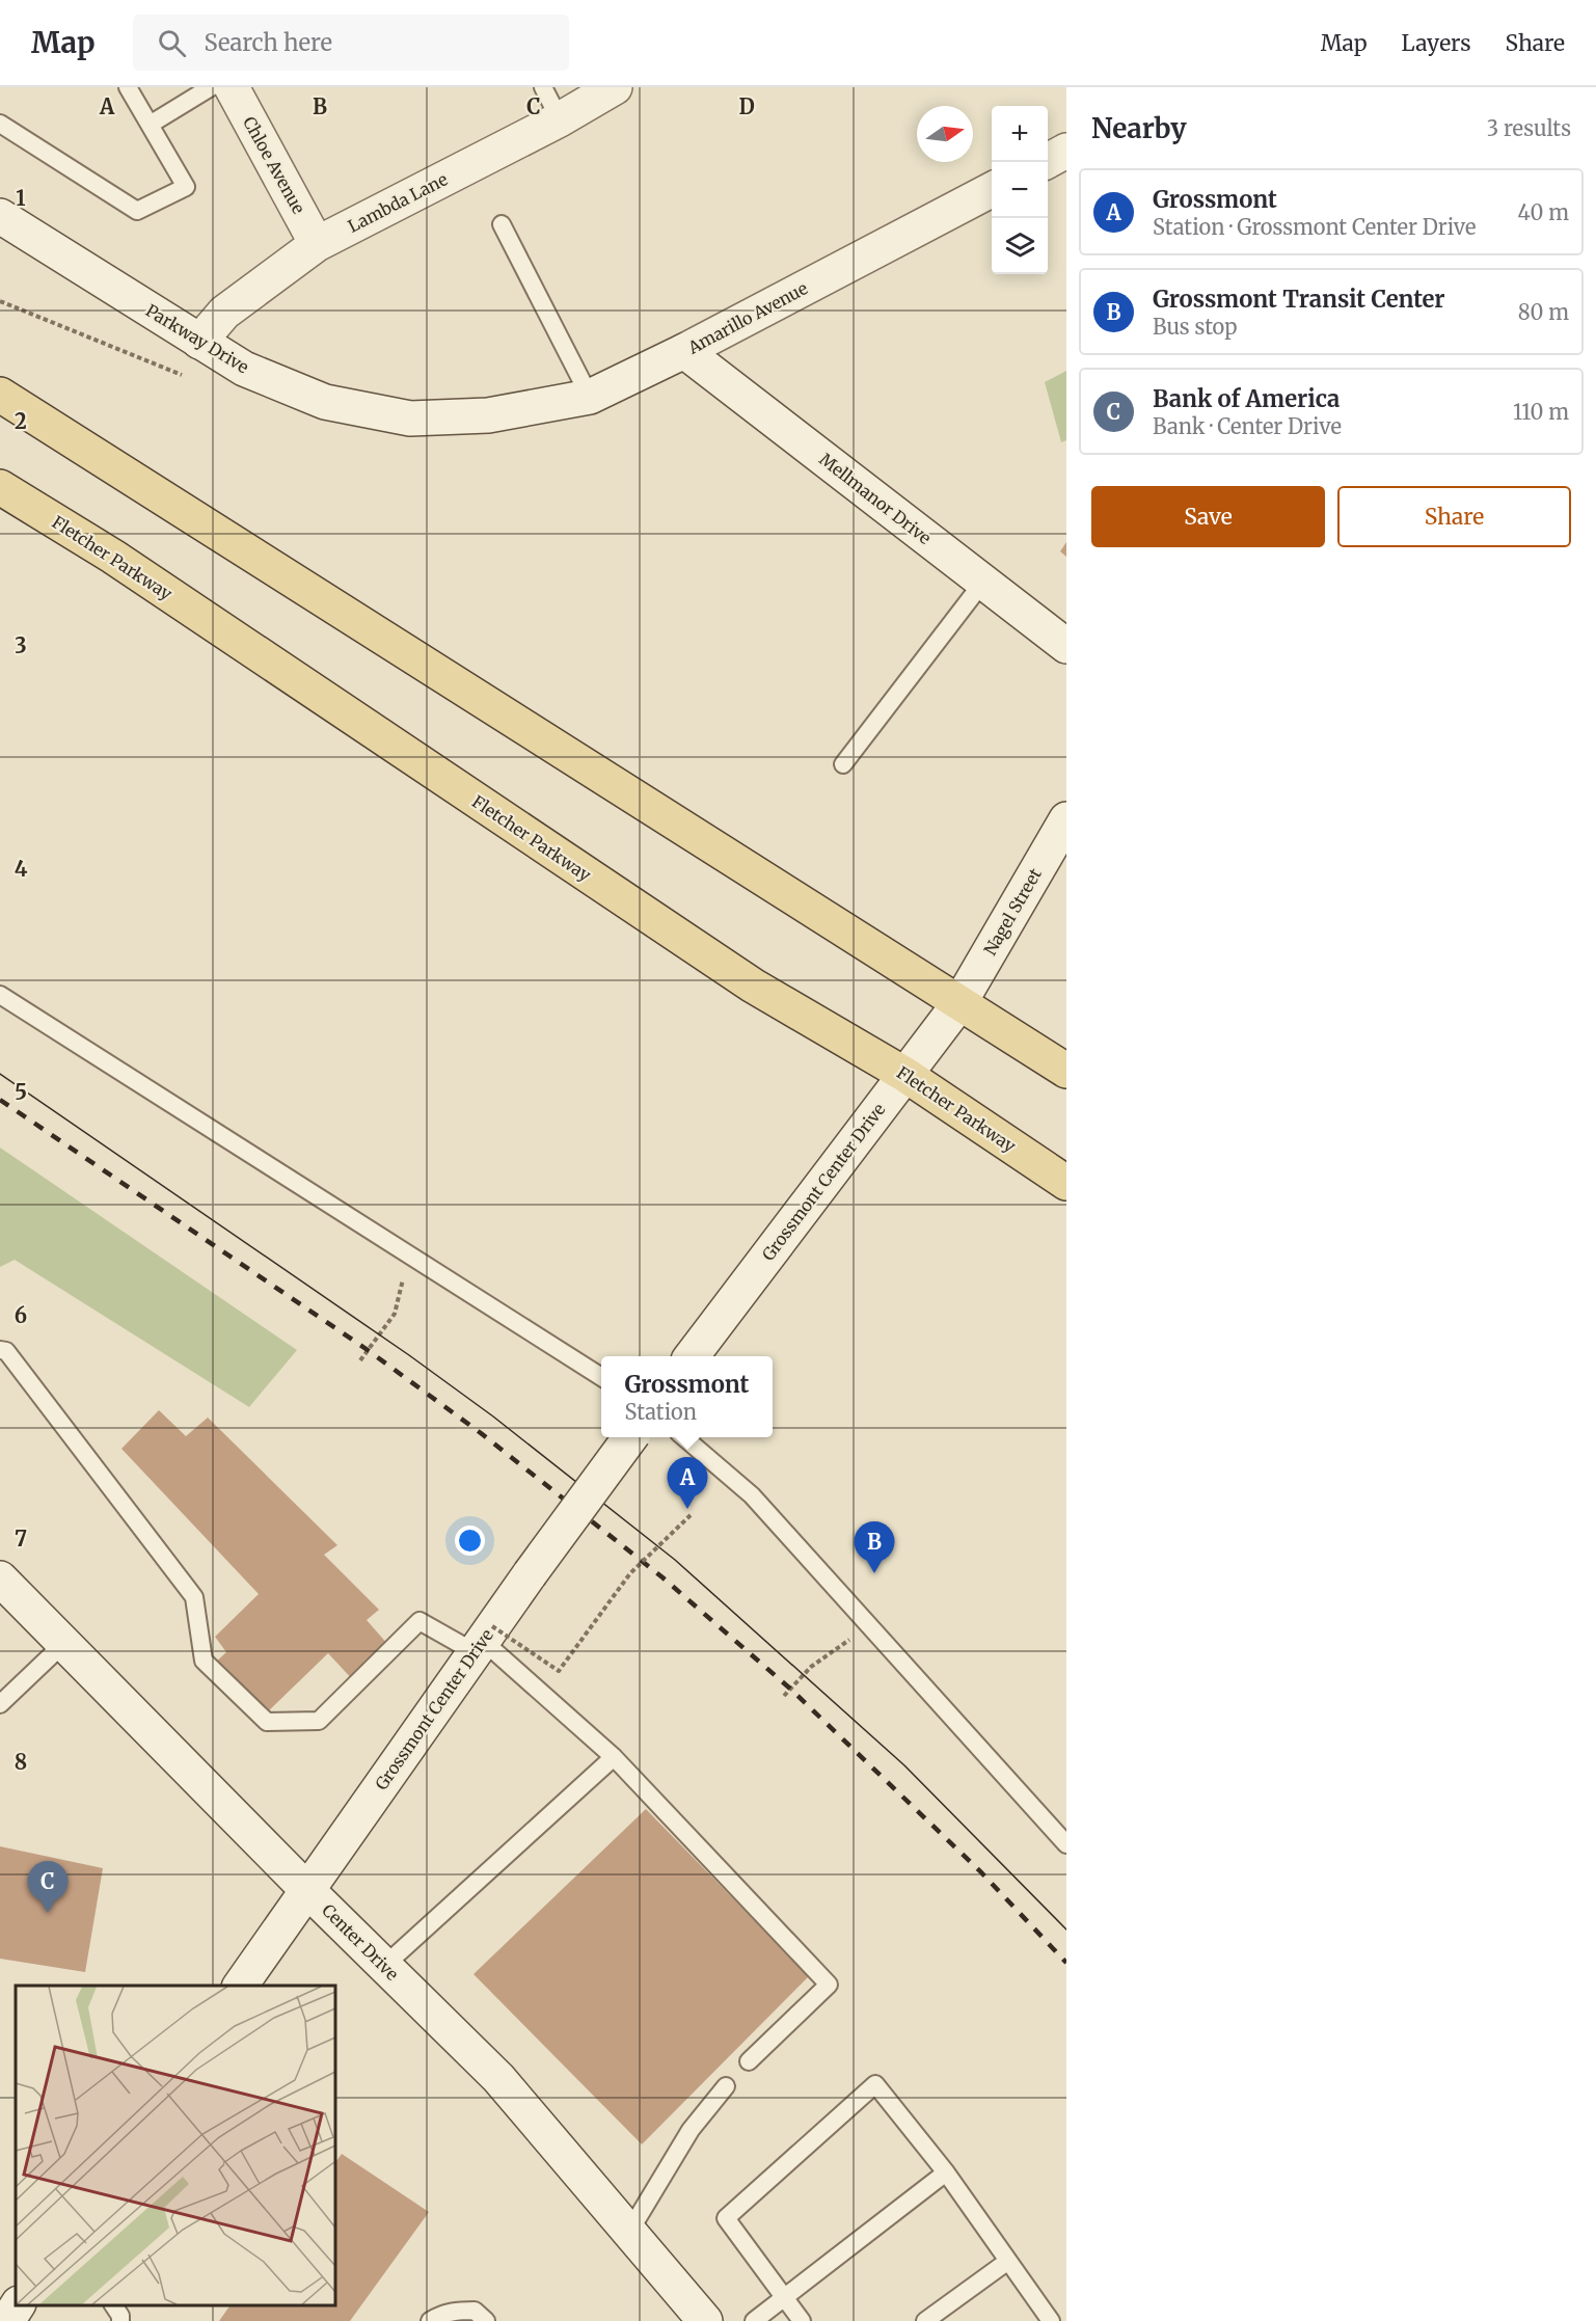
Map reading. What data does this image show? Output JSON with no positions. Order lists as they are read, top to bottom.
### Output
{
  "streets": {
    "main road": ["Fletcher Parkway"],
    "street": [
      "Chloe Avenue",
      "Lambda Lane",
      "Amarillo Avenue",
      "Parkway Drive",
      "Mellmanor Drive",
      "Nagel Street",
      "Grossmont Center Drive",
      "Center Drive"
    ]
  },
  "crossings": [
    ["Chloe Avenue", "Lambda Lane"],
    ["Lambda Lane", "Parkway Drive"],
    ["Amarillo Avenue", "Parkway Drive"],
    ["Amarillo Avenue", "Mellmanor Drive"],
    ["Fletcher Parkway", "Grossmont Center Drive"],
    ["Nagel Street", "Grossmont Center Drive"],
    ["Grossmont Center Drive", "Center Drive"]
  ],
  "north": "right",
  "page": {
    "header": "Map",
    "search": "Search here",
    "nav": ["Map", "Layers", "Share"],
    "heading": ["Nearby", "3 results"],
    "map_buttons": ["+", "−"],
    "list": [
      {
        "mark": "A",
        "name": "Grossmont",
        "note": "Station · Grossmont Center Drive",
        "value": "40 m"
      },
      {
        "mark": "B",
        "name": "Grossmont Transit Center",
        "note": "Bus stop",
        "value": "80 m"
      },
      {
        "mark": "C",
        "name": "Bank of America",
        "note": "Bank · Center Drive",
        "value": "110 m"
      }
    ],
    "buttons": ["Save", "Share"],
    "popup": ["Grossmont", "Station"],
    "pins": ["A", "B", "C"]
  },
  "grid": {
    "columns": [
      "A",
      "B",
      "C",
      "D"
    ],
    "rows": [
      "1",
      "2",
      "3",
      "4",
      "5",
      "6",
      "7",
      "8"
    ]
  }
}
